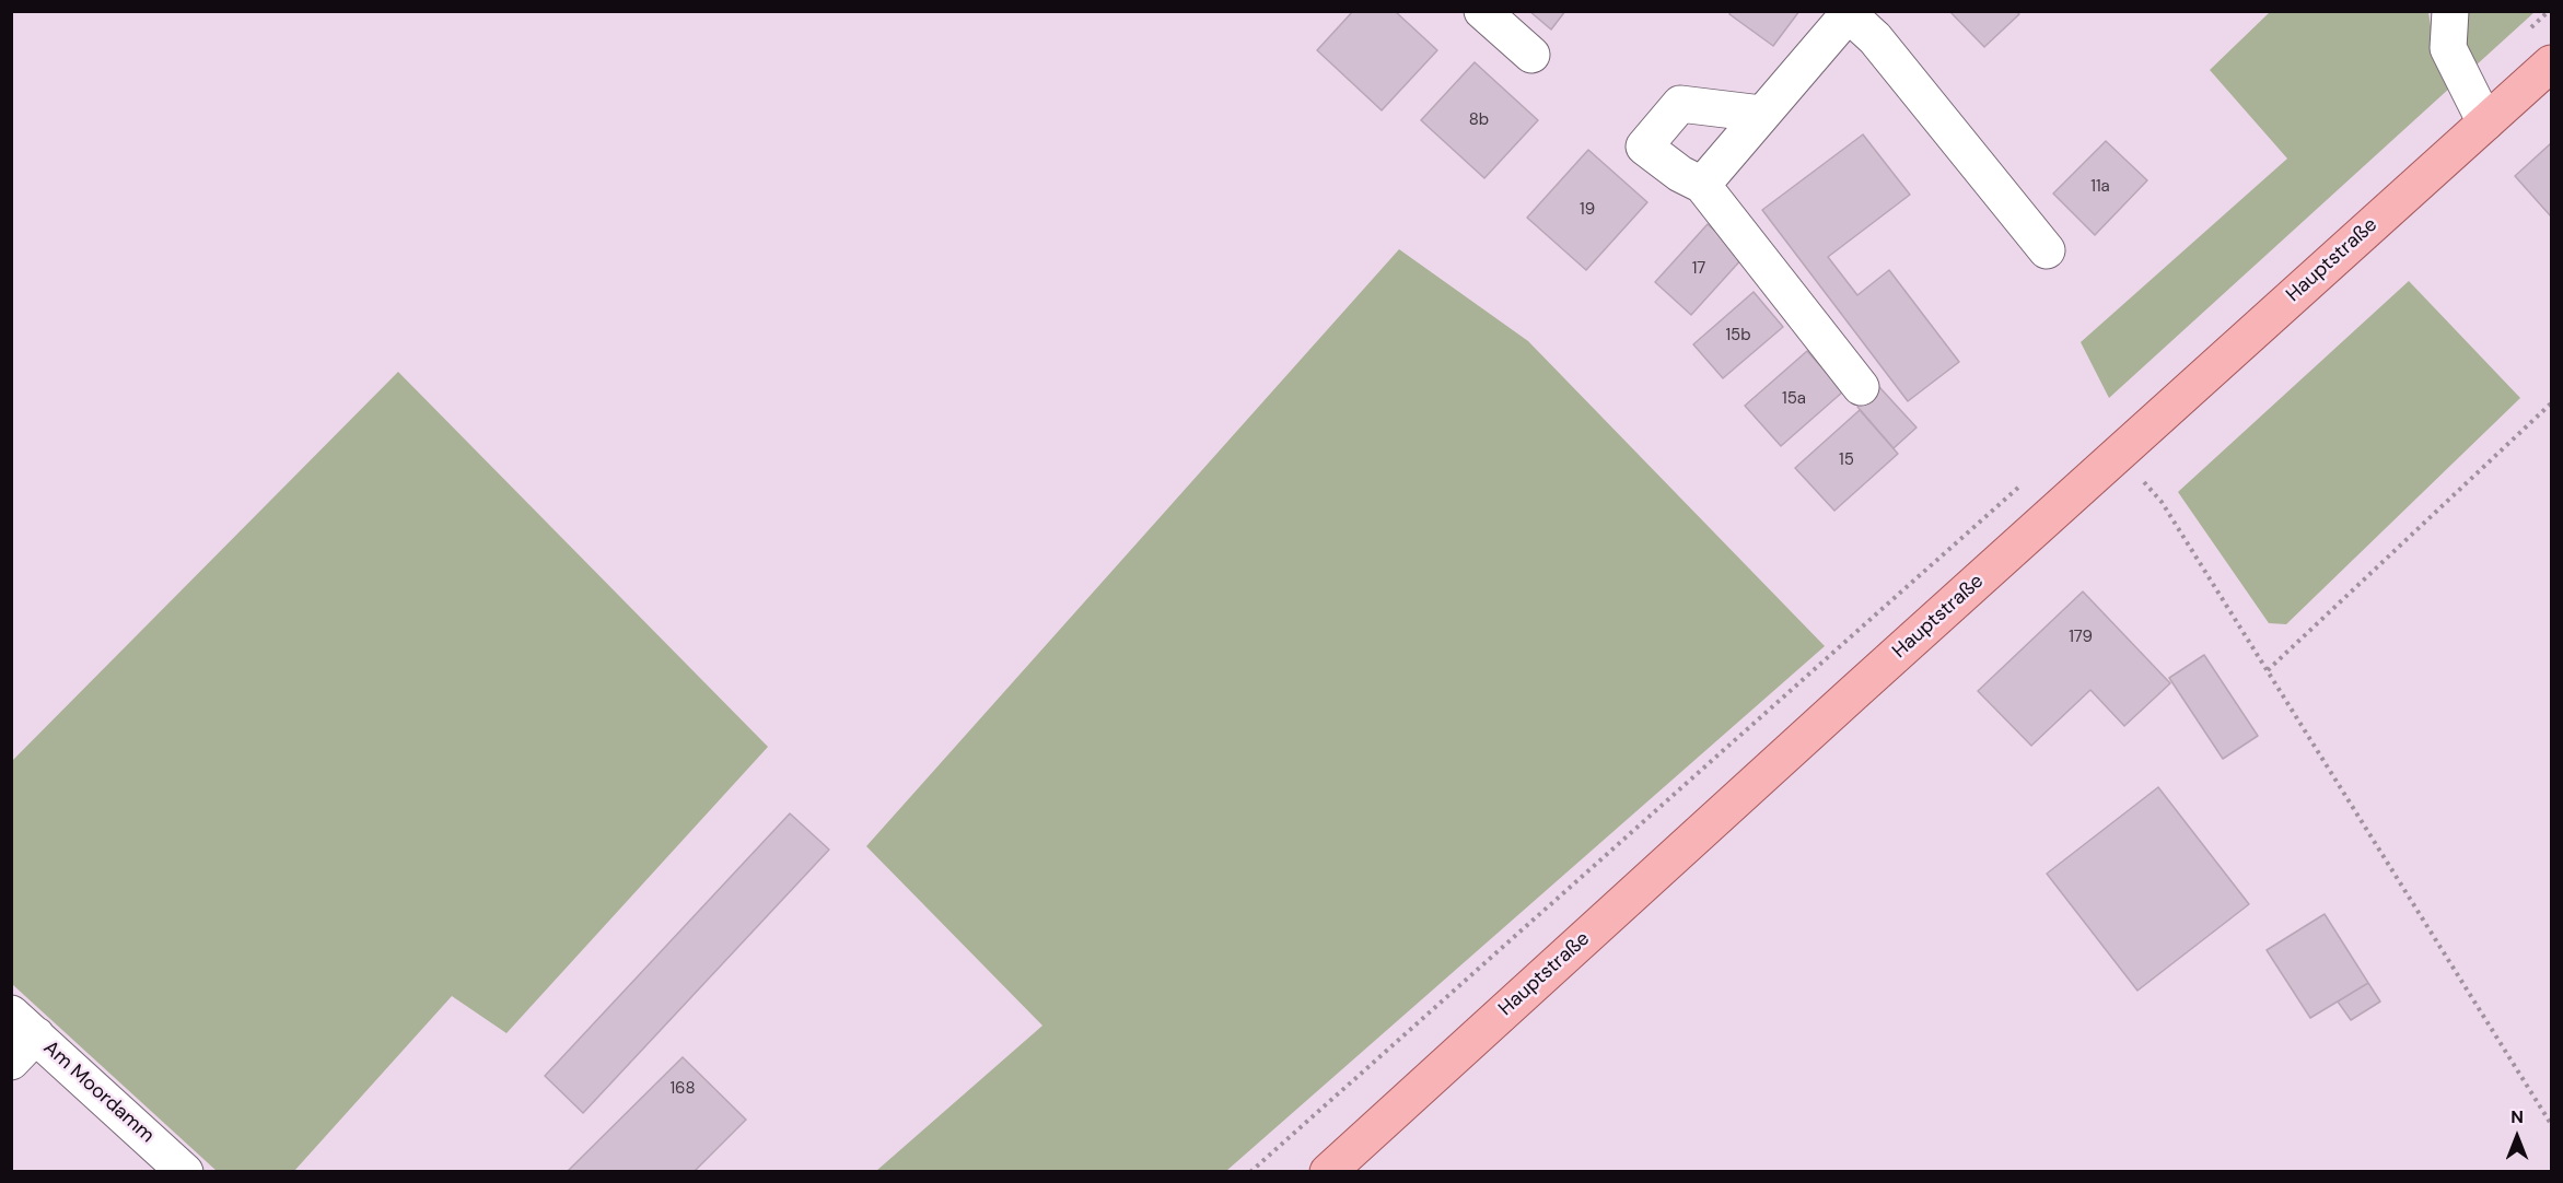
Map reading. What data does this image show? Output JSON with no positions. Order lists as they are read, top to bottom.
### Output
{
  "streets": {
    "main road": ["Hauptstraße"],
    "street": ["Am Moordamm"]
  },
  "house_numbers": [
    "8b",
    "11a",
    "19",
    "17",
    "15b",
    "15a",
    "15",
    "179",
    "168"
  ],
  "north": "top"
}
